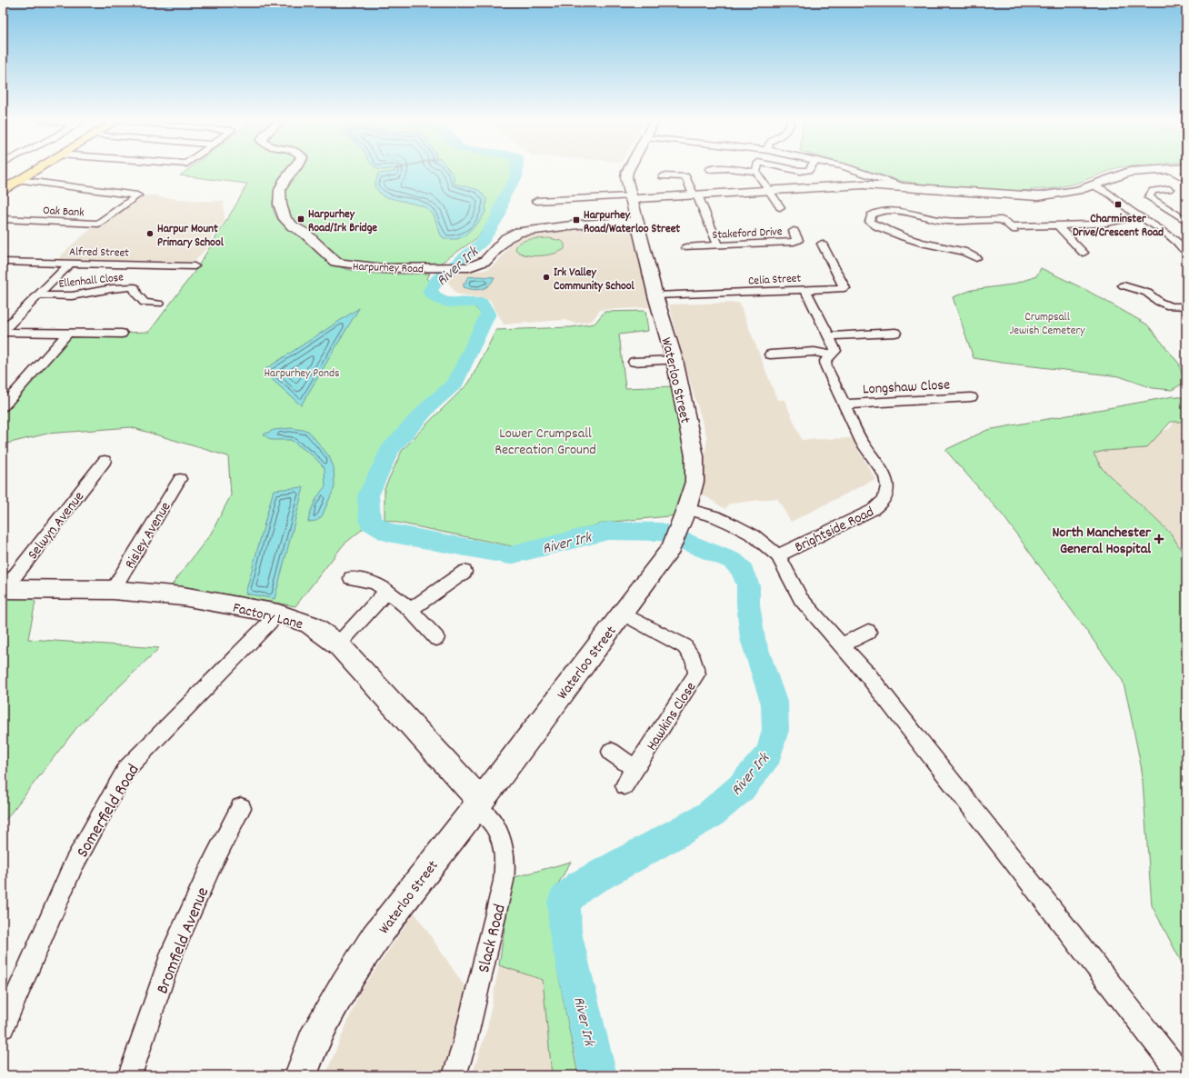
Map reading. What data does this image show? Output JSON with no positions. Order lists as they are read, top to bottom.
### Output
{
  "streets": {
    "street": [
      "Oak Bank",
      "Stakeford Drive",
      "Alfred Street",
      "Harpurhey Road",
      "Celia Street",
      "Ellenhall Close",
      "Waterloo Street",
      "Longshaw Close",
      "Selwyn Avenue",
      "Brightside Road",
      "Risley Avenue",
      "Factory Lane",
      "Hawkins Close",
      "Somerfield Road",
      "Slack Road",
      "Bromfield Avenue"
    ]
  },
  "crossings": [
    ["Harpurhey Road", "Waterloo Street"],
    ["Celia Street", "Waterloo Street"],
    ["Celia Street", "Brightside Road"],
    ["Waterloo Street", "Brightside Road"],
    ["Waterloo Street", "Factory Lane"],
    ["Waterloo Street", "Hawkins Close"],
    ["Waterloo Street", "Slack Road"],
    ["Longshaw Close", "Brightside Road"],
    ["Selwyn Avenue", "Factory Lane"],
    ["Risley Avenue", "Factory Lane"],
    ["Factory Lane", "Somerfield Road"],
    ["Factory Lane", "Slack Road"]
  ],
  "water": ["River Irk"],
  "parks": ["Crumpsall Jewish Cemetery", "Harpurhey Ponds", "Lower Crumpsall Recreation Ground"],
  "places": {
    "transit": ["Charminster Drive/Crescent Road", "Harpurhey Road/Irk Bridge", "Harpurhey Road/Waterloo Street"],
    "other": ["Harpur Mount Primary School", "Irk Valley Community School"],
    "health": ["North Manchester General Hospital"]
  }
}
